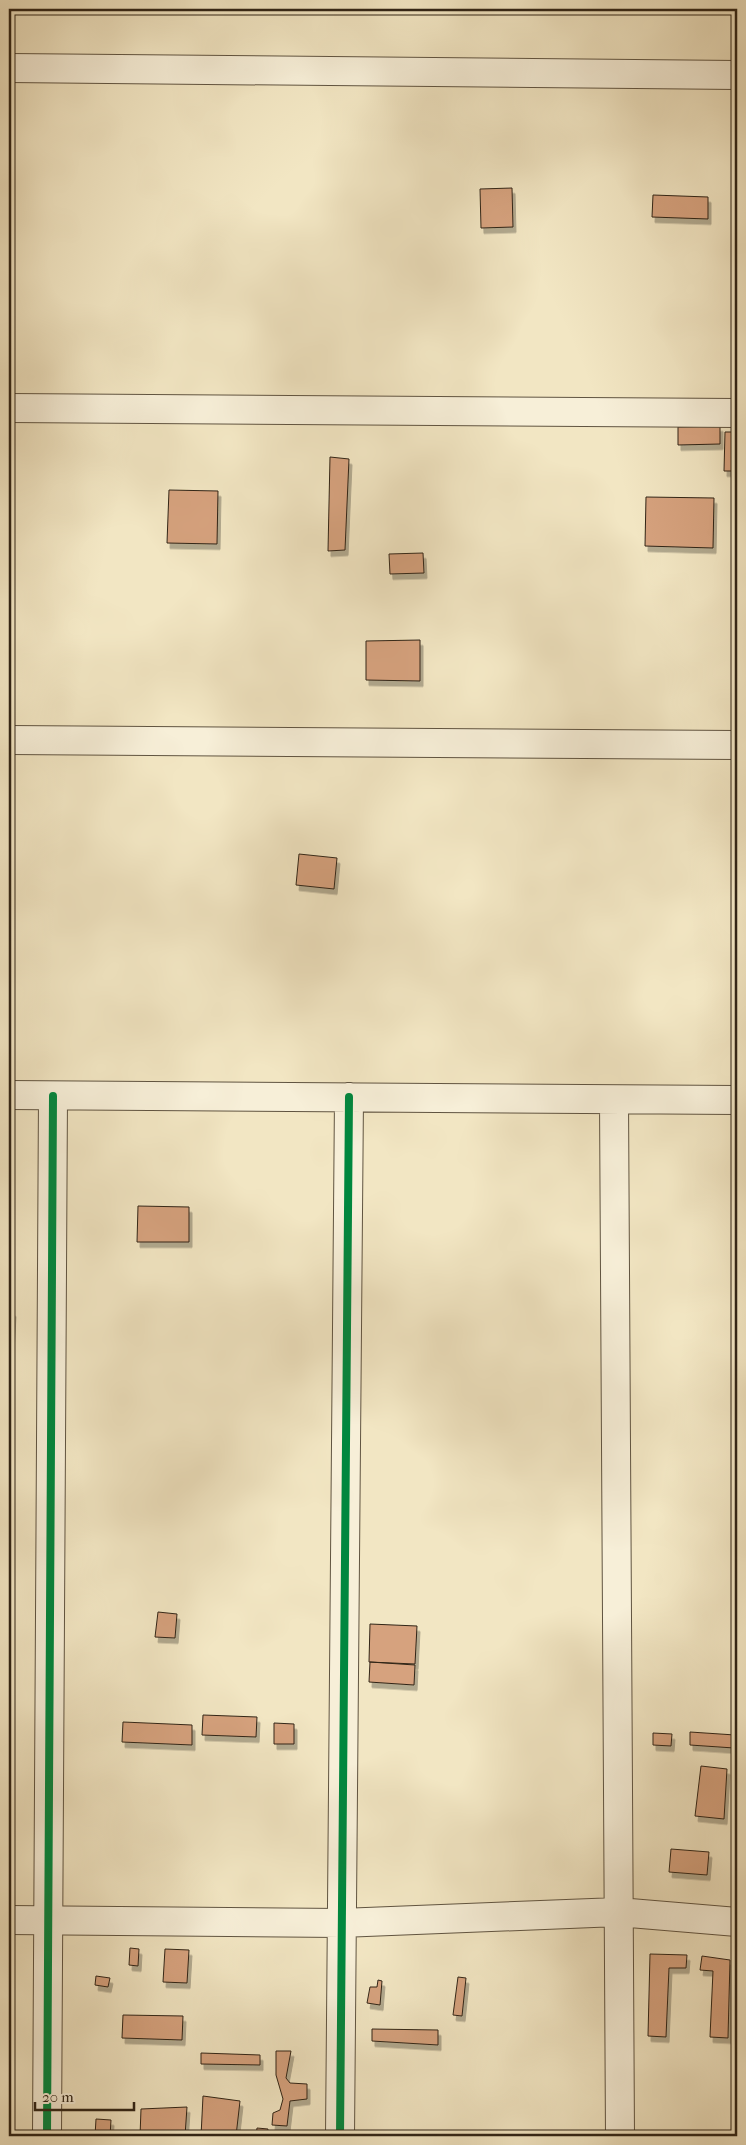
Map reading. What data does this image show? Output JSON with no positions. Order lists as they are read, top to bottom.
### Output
{
  "scale_bar": "20 m"
}
